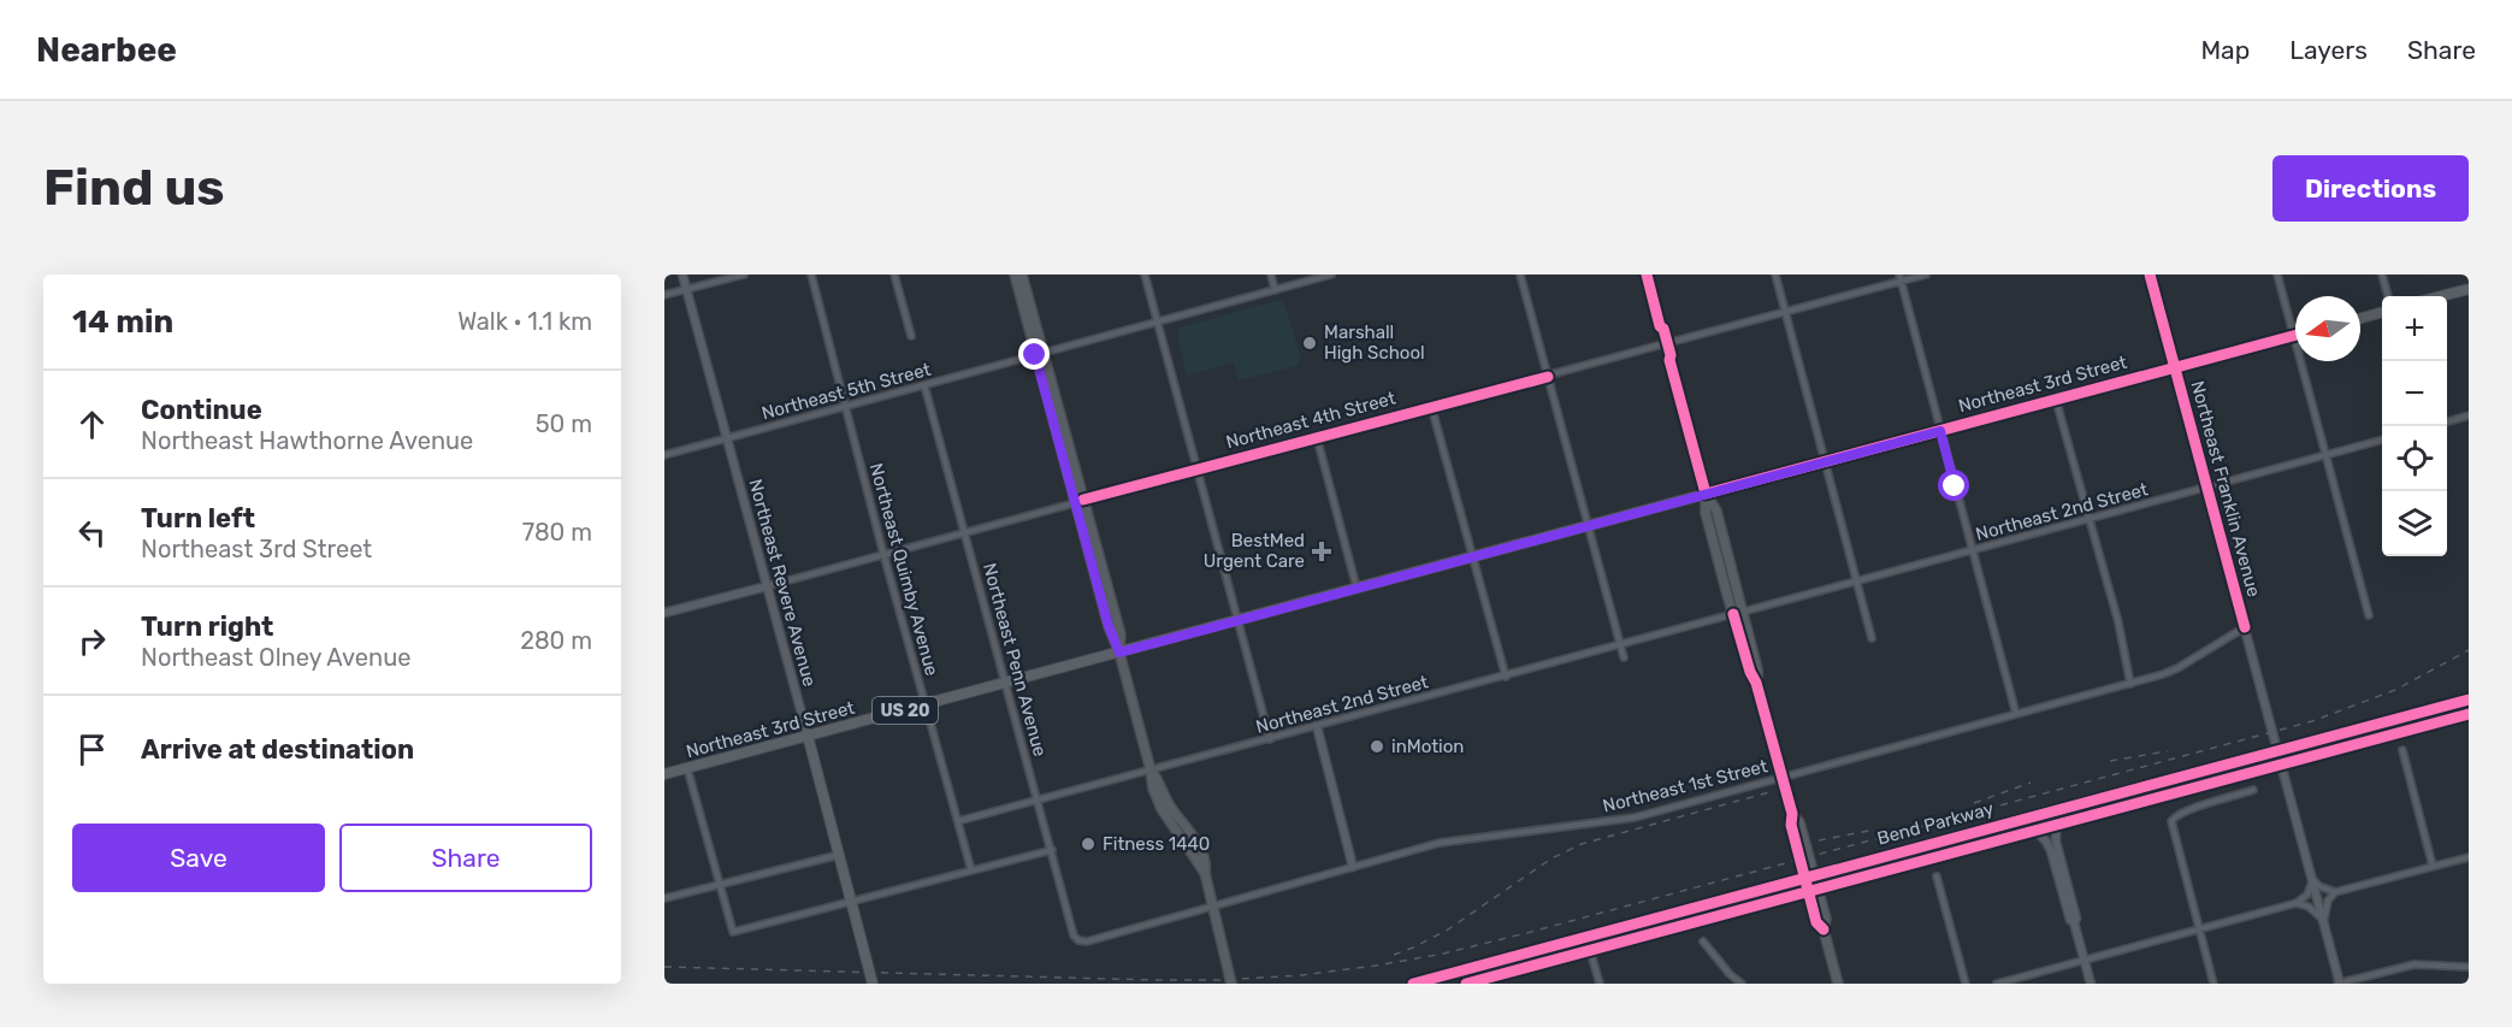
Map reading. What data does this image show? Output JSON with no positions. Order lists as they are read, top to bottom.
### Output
{
  "streets": {
    "highway": ["Bend Parkway"],
    "main road": ["Northeast 3rd Street", "Northeast Revere Avenue", "US 20"],
    "street": [
      "Northeast 5th Street",
      "Northeast 4th Street",
      "Northeast Franklin Avenue",
      "Northeast 2nd Street",
      "Northeast Quimby Avenue",
      "Northeast Penn Avenue",
      "Northeast 1st Street"
    ]
  },
  "crossings": [
    ["Northeast 3rd Street", "Northeast Franklin Avenue"],
    ["Northeast 3rd Street", "Northeast Quimby Avenue"],
    ["Northeast 3rd Street", "Northeast Revere Avenue"],
    ["Northeast 3rd Street", "Northeast Penn Avenue"],
    ["Northeast 5th Street", "Northeast Quimby Avenue"],
    ["Northeast 5th Street", "Northeast Revere Avenue"],
    ["Northeast 5th Street", "Northeast Penn Avenue"],
    ["Northeast 4th Street", "Northeast Quimby Avenue"],
    ["Northeast 4th Street", "Northeast Revere Avenue"],
    ["Northeast 4th Street", "Northeast Penn Avenue"],
    ["Northeast Franklin Avenue", "Northeast 2nd Street"],
    ["Northeast Franklin Avenue", "Northeast 1st Street"],
    ["Northeast 2nd Street", "Northeast Quimby Avenue"],
    ["Northeast 2nd Street", "Northeast Penn Avenue"],
    ["Northeast Penn Avenue", "Northeast 1st Street"]
  ],
  "places": {
    "other": ["Marshall High School", "inMotion", "Fitness 1440"],
    "health": ["BestMed Urgent Care"]
  },
  "north": "left",
  "page": {
    "header": "Nearbee",
    "nav": ["Map", "Layers", "Share"],
    "buttons": [
      "Directions",
      ["Save", "Share"]
    ],
    "title": "Find us",
    "heading": ["14 min", "Walk · 1.1 km"],
    "map_buttons": ["+", "−"],
    "list": [
      ["Continue", "Northeast Hawthorne Avenue", "50 m"],
      ["Turn left", "Northeast 3rd Street", "780 m"],
      ["Turn right", "Northeast Olney Avenue", "280 m"],
      "Arrive at destination"
    ]
  }
}
